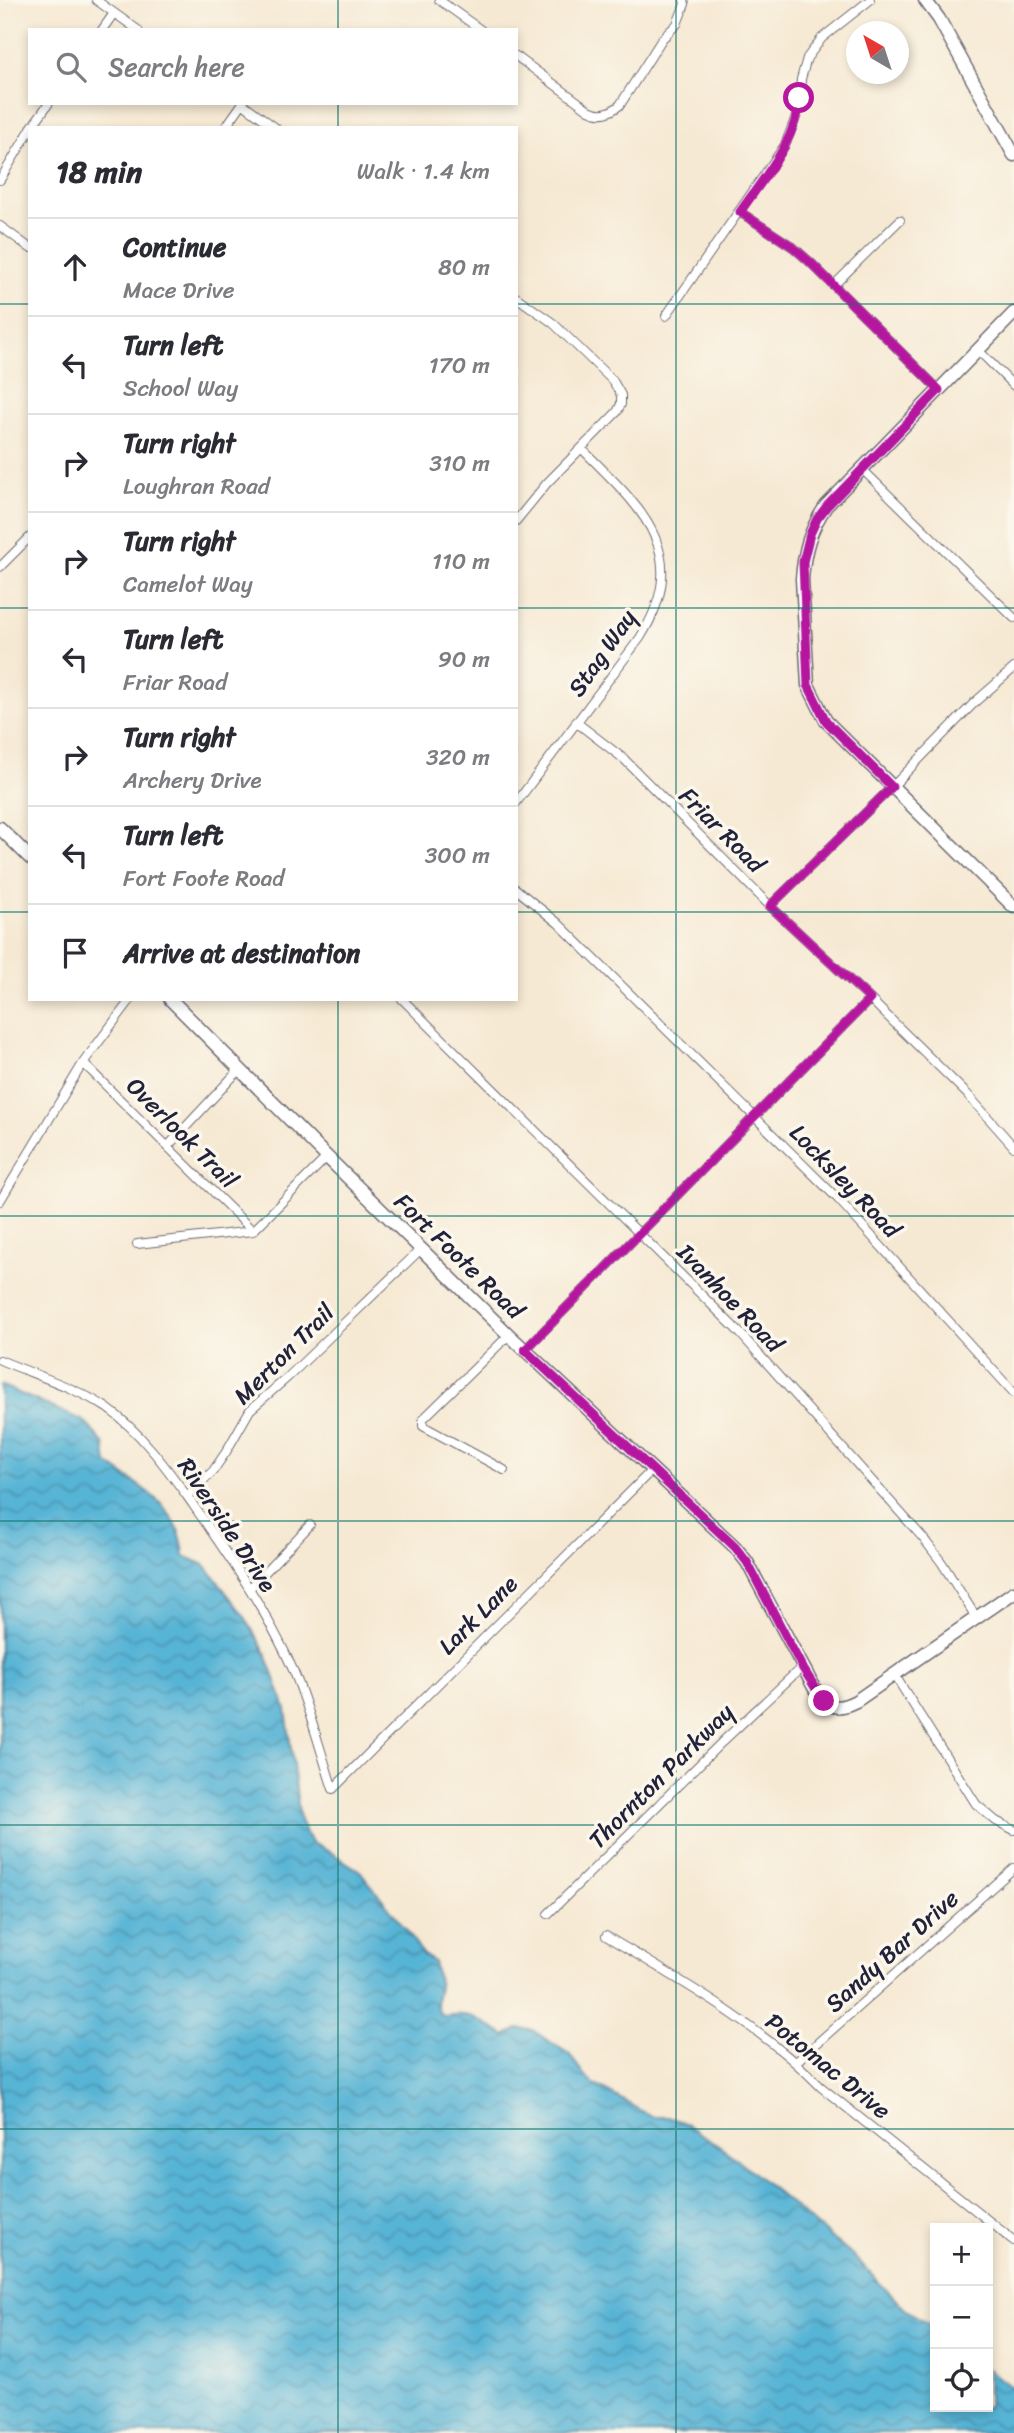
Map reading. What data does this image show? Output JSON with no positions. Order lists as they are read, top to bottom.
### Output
{
  "streets": {
    "street": [
      "Stag Way",
      "Friar Road",
      "Overlook Trail",
      "Locksley Road",
      "Fort Foote Road",
      "Ivanhoe Road",
      "Merton Trail",
      "Riverside Drive",
      "Lark Lane",
      "Thornton Parkway",
      "Sandy Bar Drive",
      "Potomac Drive"
    ]
  },
  "crossings": [
    ["Stag Way", "Friar Road"],
    ["Fort Foote Road", "Ivanhoe Road"],
    ["Fort Foote Road", "Merton Trail"],
    ["Fort Foote Road", "Lark Lane"],
    ["Fort Foote Road", "Thornton Parkway"],
    ["Merton Trail", "Riverside Drive"],
    ["Riverside Drive", "Lark Lane"],
    ["Sandy Bar Drive", "Potomac Drive"]
  ],
  "north": "top left",
  "page": {
    "search": "Search here",
    "heading": ["18 min", "Walk · 1.4 km"],
    "list": [
      ["Continue", "Mace Drive", "80 m"],
      ["Turn left", "School Way", "170 m"],
      ["Turn right", "Loughran Road", "310 m"],
      ["Turn right", "Camelot Way", "110 m"],
      ["Turn left", "Friar Road", "90 m"],
      ["Turn right", "Archery Drive", "320 m"],
      ["Turn left", "Fort Foote Road", "300 m"],
      "Arrive at destination"
    ],
    "map_buttons": ["+", "−"]
  }
}
